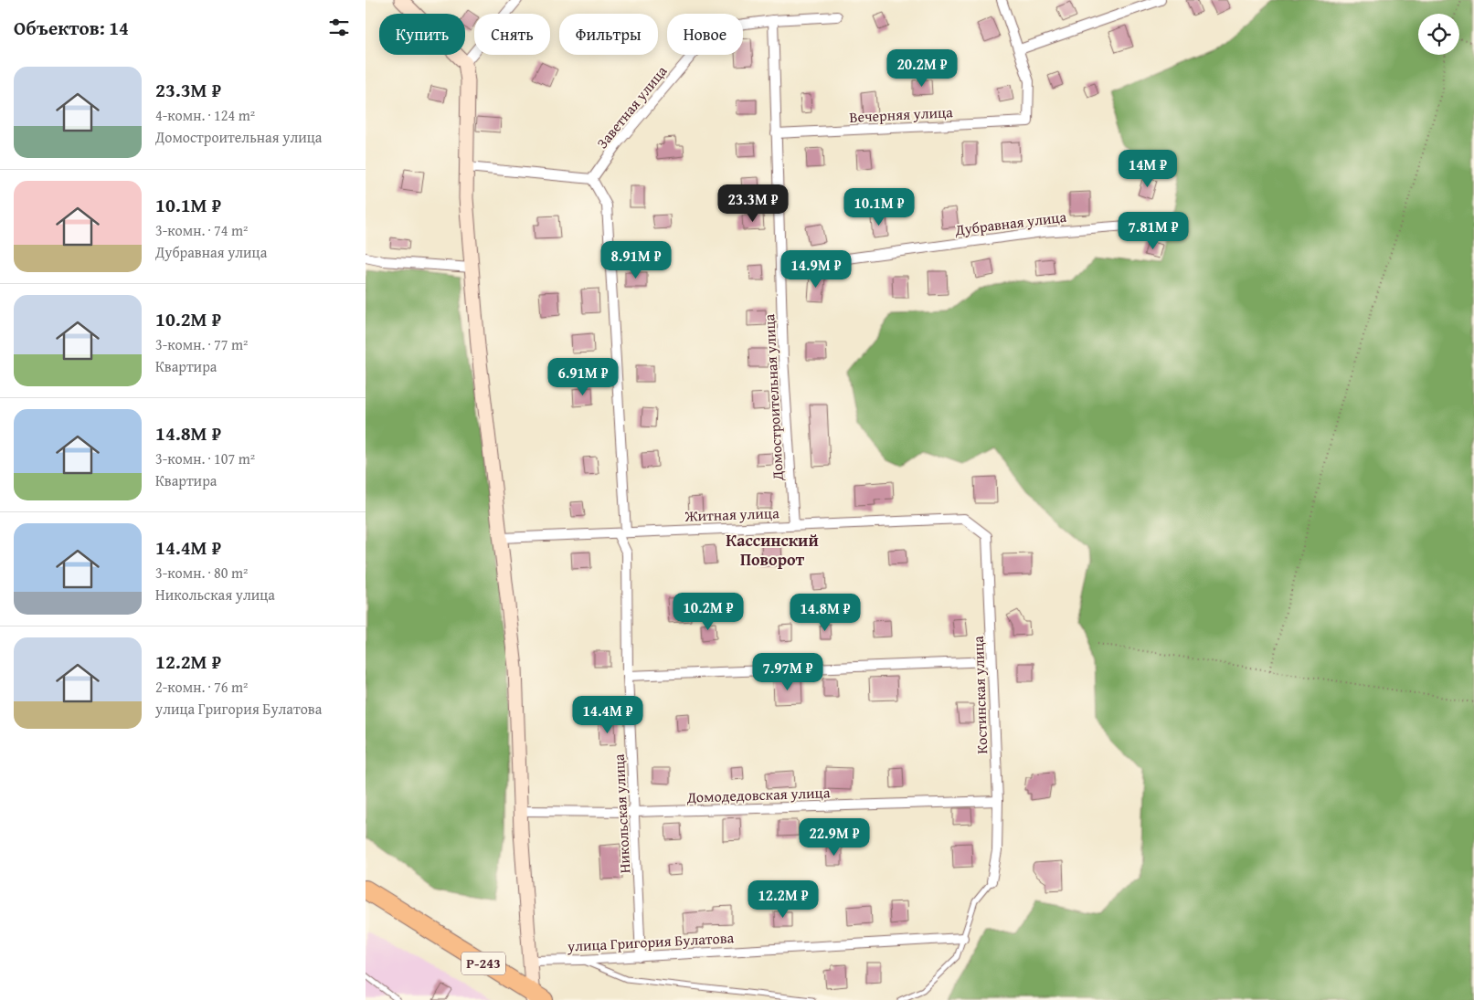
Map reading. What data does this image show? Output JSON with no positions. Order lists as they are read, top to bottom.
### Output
{
  "streets": {
    "highway": ["Р-243"],
    "street": [
      "Заветная улица",
      "Вечерняя улица",
      "Дубравная улица",
      "Домостроительная улица",
      "Житная улица",
      "Костинская улица",
      "Домодедовская улица",
      "Никольская улица",
      "улица Григория Булатова"
    ]
  },
  "crossings": [
    ["Заветная улица", "Домостроительная улица"],
    ["Заветная улица", "Никольская улица"],
    ["Вечерняя улица", "Домостроительная улица"],
    ["Дубравная улица", "Домостроительная улица"],
    ["Домостроительная улица", "Житная улица"],
    ["Житная улица", "Костинская улица"],
    ["Житная улица", "Никольская улица"],
    ["Костинская улица", "Домодедовская улица"],
    ["Домодедовская улица", "Никольская улица"],
    ["Никольская улица", "улица Григория Булатова"]
  ],
  "districts": ["Кассинский Поворот"],
  "page": {
    "heading": "Объектов: 14",
    "chip": [
      "Купить",
      "Снять",
      "Фильтры",
      "Новое"
    ],
    "price": [
      "20.2M ₽",
      "14M ₽",
      "23.3M ₽",
      "10.1M ₽",
      "7.81M ₽",
      "8.91M ₽",
      "14.9M ₽",
      "6.91M ₽",
      "10.2M ₽",
      "14.8M ₽",
      "7.97M ₽",
      "14.4M ₽",
      "22.9M ₽",
      "12.2M ₽"
    ],
    "list": [
      {
        "name": "23.3M ₽",
        "note": "4-комн. · 124 m² · Домостроительная улица"
      },
      {
        "name": "10.1M ₽",
        "note": "3-комн. · 74 m² · Дубравная улица"
      },
      {
        "name": "10.2M ₽",
        "note": "3-комн. · 77 m² · Квартира"
      },
      {
        "name": "14.8M ₽",
        "note": "3-комн. · 107 m² · Квартира"
      },
      {
        "name": "14.4M ₽",
        "note": "3-комн. · 80 m² · Никольская улица"
      },
      {
        "name": "12.2M ₽",
        "note": "2-комн. · 76 m² · улица Григория Булатова"
      }
    ]
  }
}
